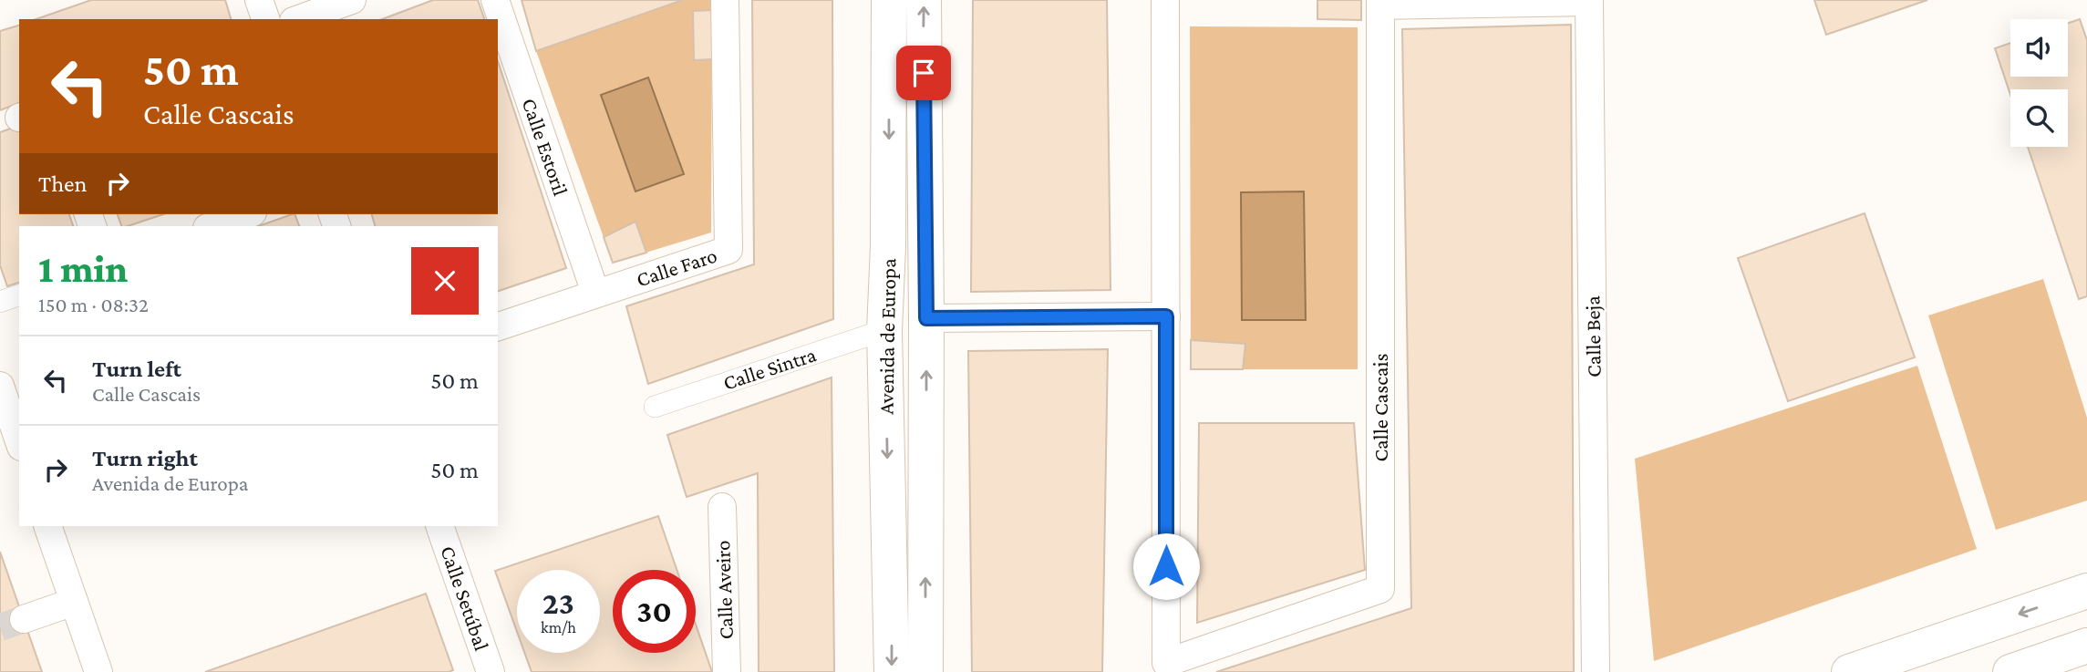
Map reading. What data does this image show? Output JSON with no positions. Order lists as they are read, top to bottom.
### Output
{
  "streets": {
    "main road": ["Avenida de Europa"],
    "street": [
      "Calle Estoril",
      "Calle Faro",
      "Calle Beja",
      "Calle Sintra",
      "Calle Cascais",
      "Calle Aveiro",
      "Calle Setúbal"
    ]
  },
  "crossings": [
    ["Calle Estoril", "Calle Faro"],
    ["Avenida de Europa", "Calle Sintra"]
  ],
  "page": {
    "turn": ["50 m", "Calle Cascais"],
    "then": "Then",
    "heading": ["1 min", "150 m · 08:32"],
    "list": [
      {
        "name": "Turn left",
        "note": "Calle Cascais",
        "value": "50 m"
      },
      {
        "name": "Turn right",
        "note": "Avenida de Europa",
        "value": "50 m"
      }
    ],
    "speed": "23 km/h",
    "limit": "30"
  }
}
